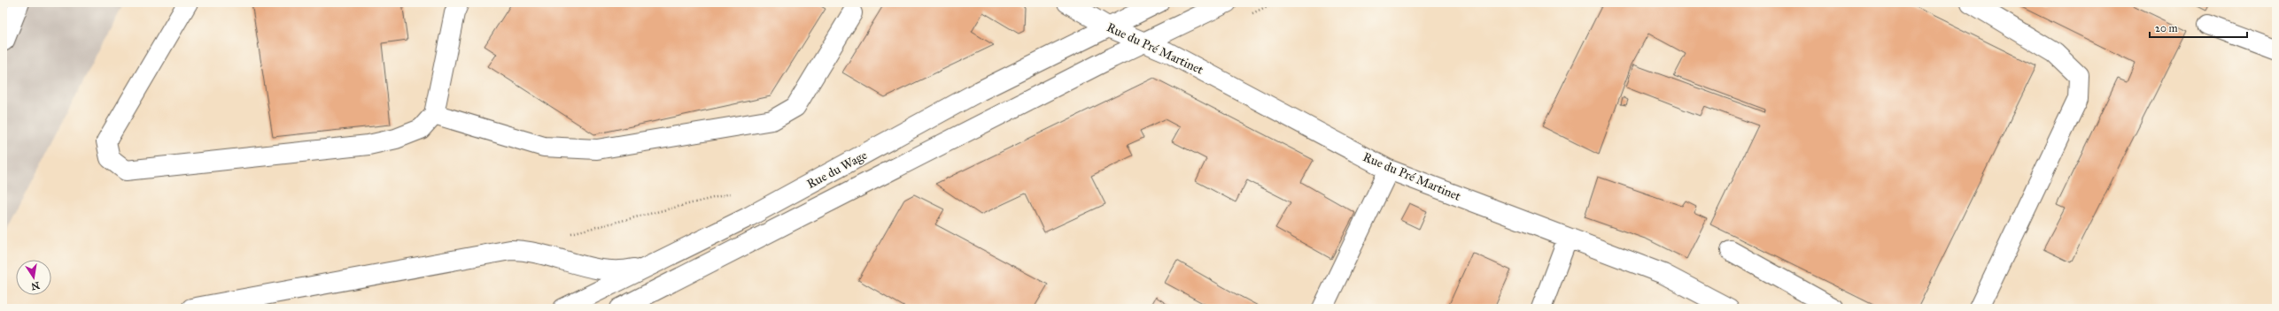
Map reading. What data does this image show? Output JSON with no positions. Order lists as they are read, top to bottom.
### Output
{
  "streets": {
    "street": ["Rue du Pré Martinet", "Rue du Wage"]
  },
  "crossings": [
    ["Rue du Pré Martinet", "Rue du Wage"]
  ],
  "scale_bar": "20 m",
  "north": "bottom"
}
